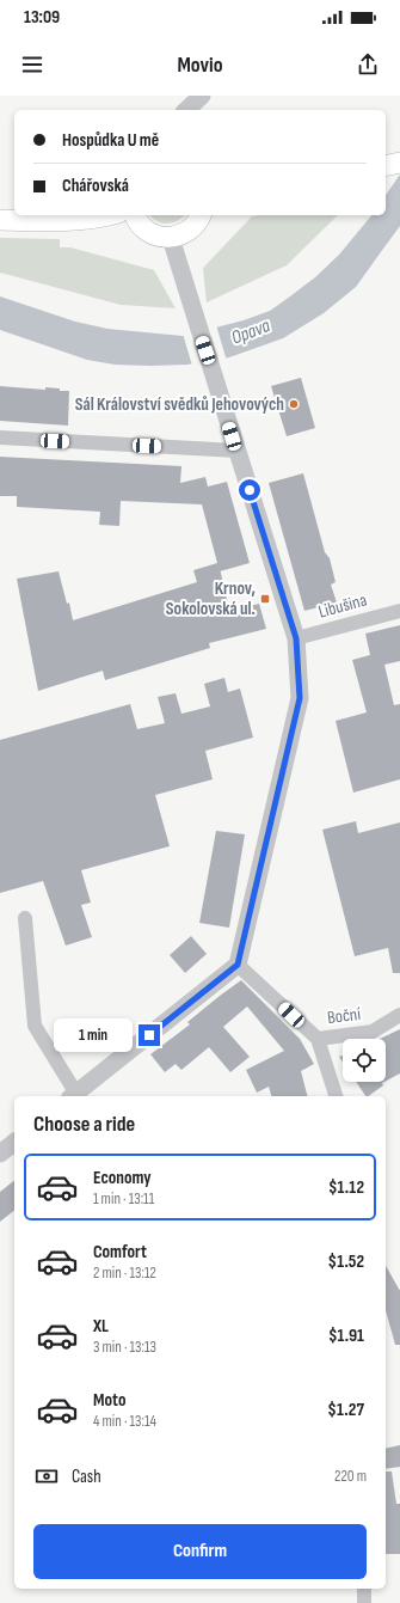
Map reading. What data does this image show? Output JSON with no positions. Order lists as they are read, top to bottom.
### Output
{
  "streets": {
    "street": ["Libušina", "Boční"]
  },
  "water": ["Opava"],
  "places": {
    "other": ["Sál Království svědků Jehovových"],
    "transit": ["Krnov, Sokolovská ul."]
  },
  "page": {
    "status": "13:09",
    "header": "Movio",
    "banner": ["Hospůdka U mě", "Chářovská"],
    "bubble": "1 min",
    "heading": "Choose a ride",
    "list": [
      {
        "name": "Economy",
        "note": "1 min · 13:11",
        "value": "$1.12"
      },
      {
        "name": "Comfort",
        "note": "2 min · 13:12",
        "value": "$1.52"
      },
      {
        "name": "XL",
        "note": "3 min · 13:13",
        "value": "$1.91"
      },
      {
        "name": "Moto",
        "note": "4 min · 13:14",
        "value": "$1.27"
      }
    ],
    "pay": ["Cash", "220 m"],
    "buttons": "Confirm"
  }
}
